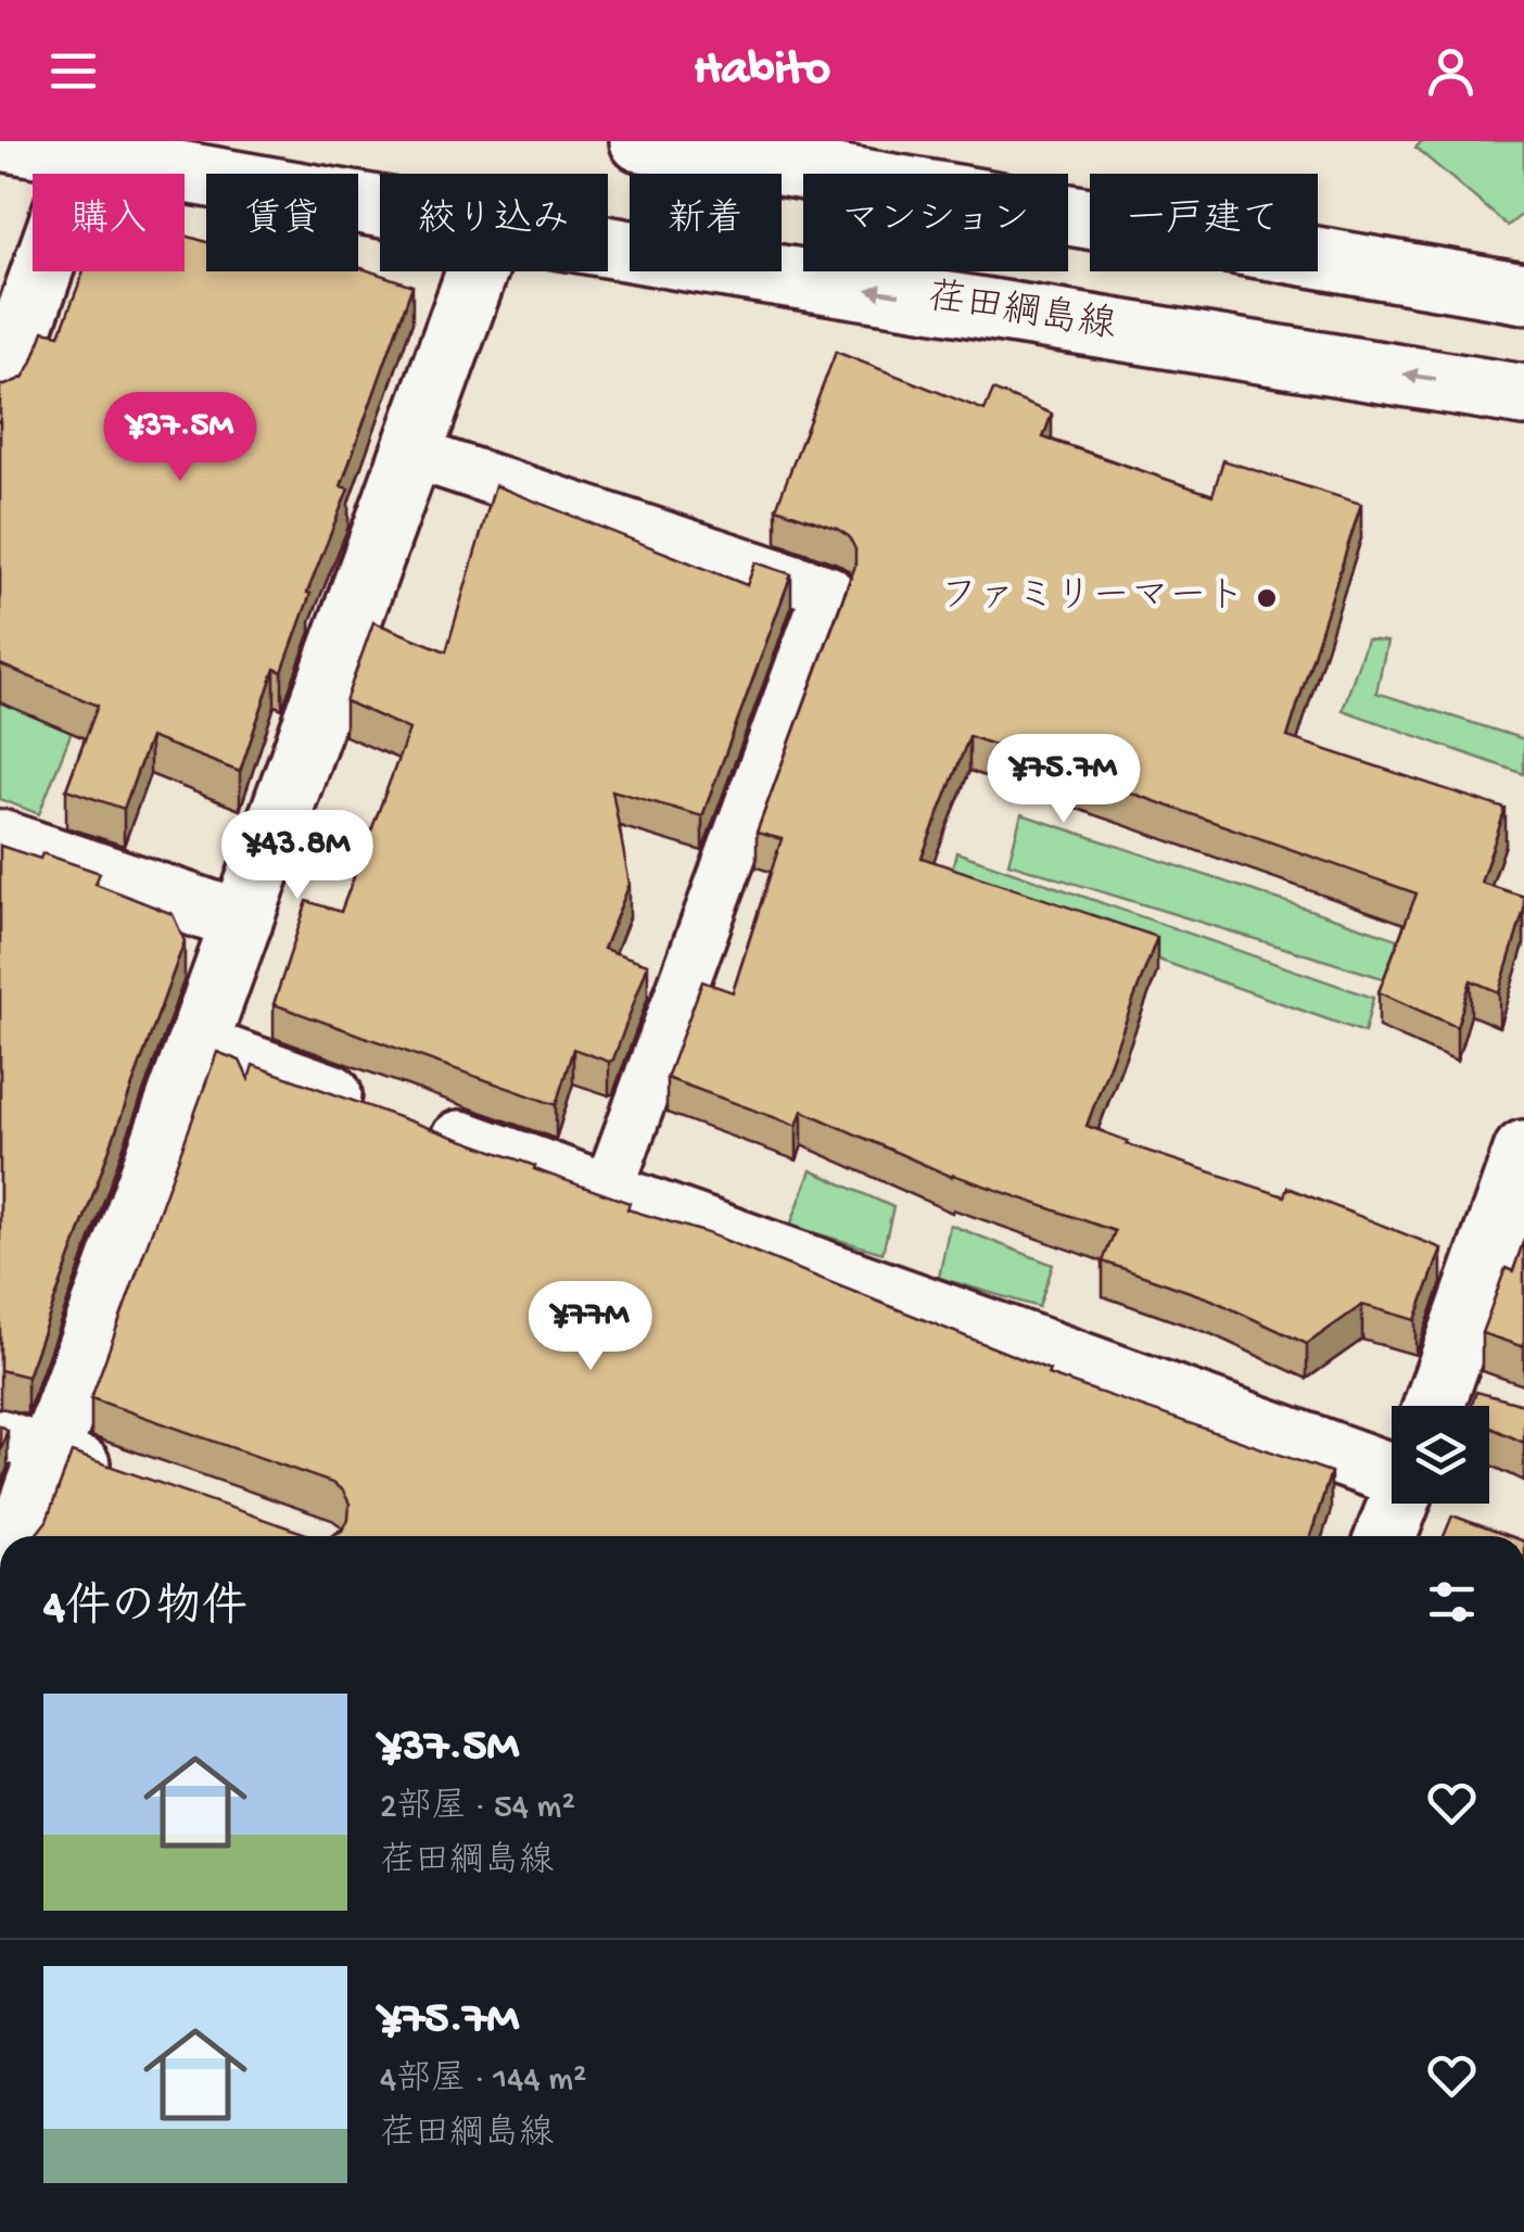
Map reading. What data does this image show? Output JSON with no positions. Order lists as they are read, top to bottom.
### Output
{
  "streets": {
    "street": ["荏田綱島線"]
  },
  "places": ["ファミリーマート"],
  "page": {
    "header": "Habito",
    "chip": [
      "購入",
      "賃貸",
      "絞り込み",
      "新着",
      "マンション",
      "一戸建て"
    ],
    "price": [
      "¥37.5M",
      "¥75.7M",
      "¥43.8M",
      "¥77M"
    ],
    "heading": "4件の物件",
    "list": [
      {
        "name": "¥37.5M",
        "note": "2部屋 · 54 m² · 荏田綱島線"
      },
      {
        "name": "¥75.7M",
        "note": "4部屋 · 144 m² · 荏田綱島線"
      }
    ]
  }
}
